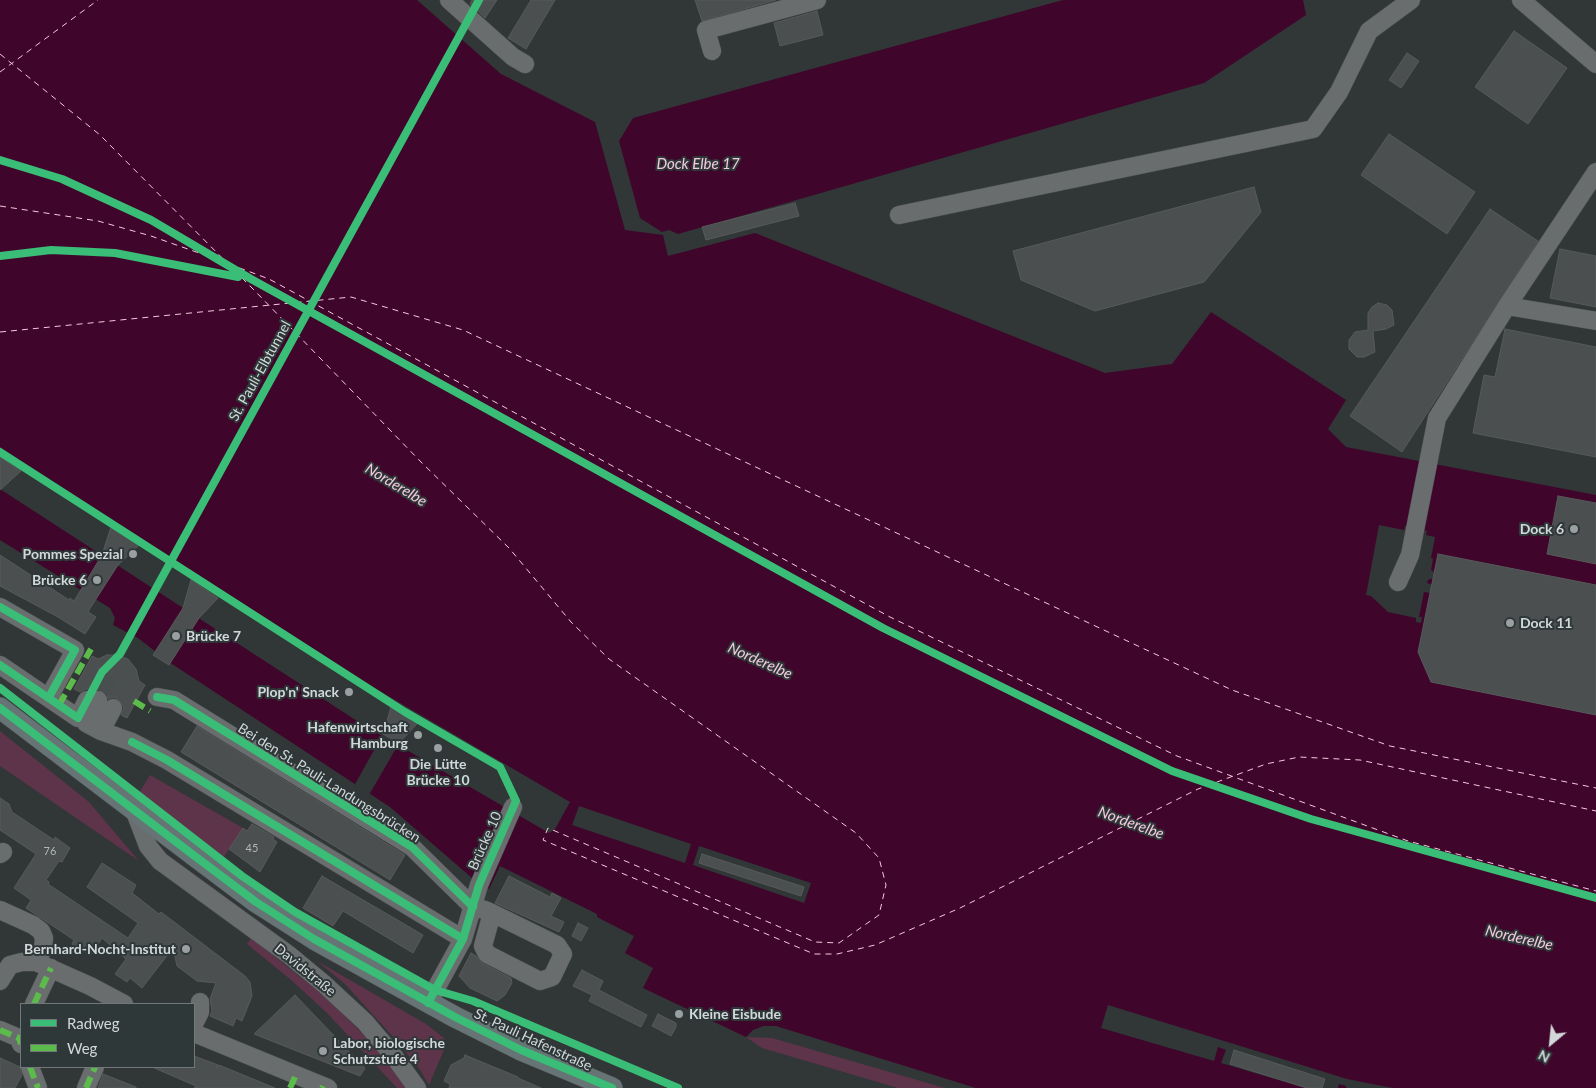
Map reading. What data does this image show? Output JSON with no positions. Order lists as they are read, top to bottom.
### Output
{
  "streets": {
    "main road": ["St. Pauli Hafenstraße"],
    "street": ["Bei den St. Pauli-Landungsbrücken", "Brücke 10", "Davidstraße"],
    "cycle path": ["St. Pauli-Elbtunnel"]
  },
  "crossings": [
    ["Bei den St. Pauli-Landungsbrücken", "Brücke 10"],
    ["Davidstraße", "St. Pauli Hafenstraße"]
  ],
  "water": ["Dock Elbe 17", "Norderelbe"],
  "places": [
    "Dock 6",
    "Pommes Spezial",
    "Brücke 6",
    "Dock 11",
    "Brücke 7",
    "Plop'n' Snack",
    "Hafenwirtschaft Hamburg",
    "Die Lütte Brücke 10",
    "Bernhard-Nocht-Institut",
    "Kleine Eisbude",
    "Labor, biologische Schutzstufe 4"
  ],
  "house_numbers": ["45", "76"],
  "legend": ["Radweg", "Weg"],
  "north": "bottom left"
}
